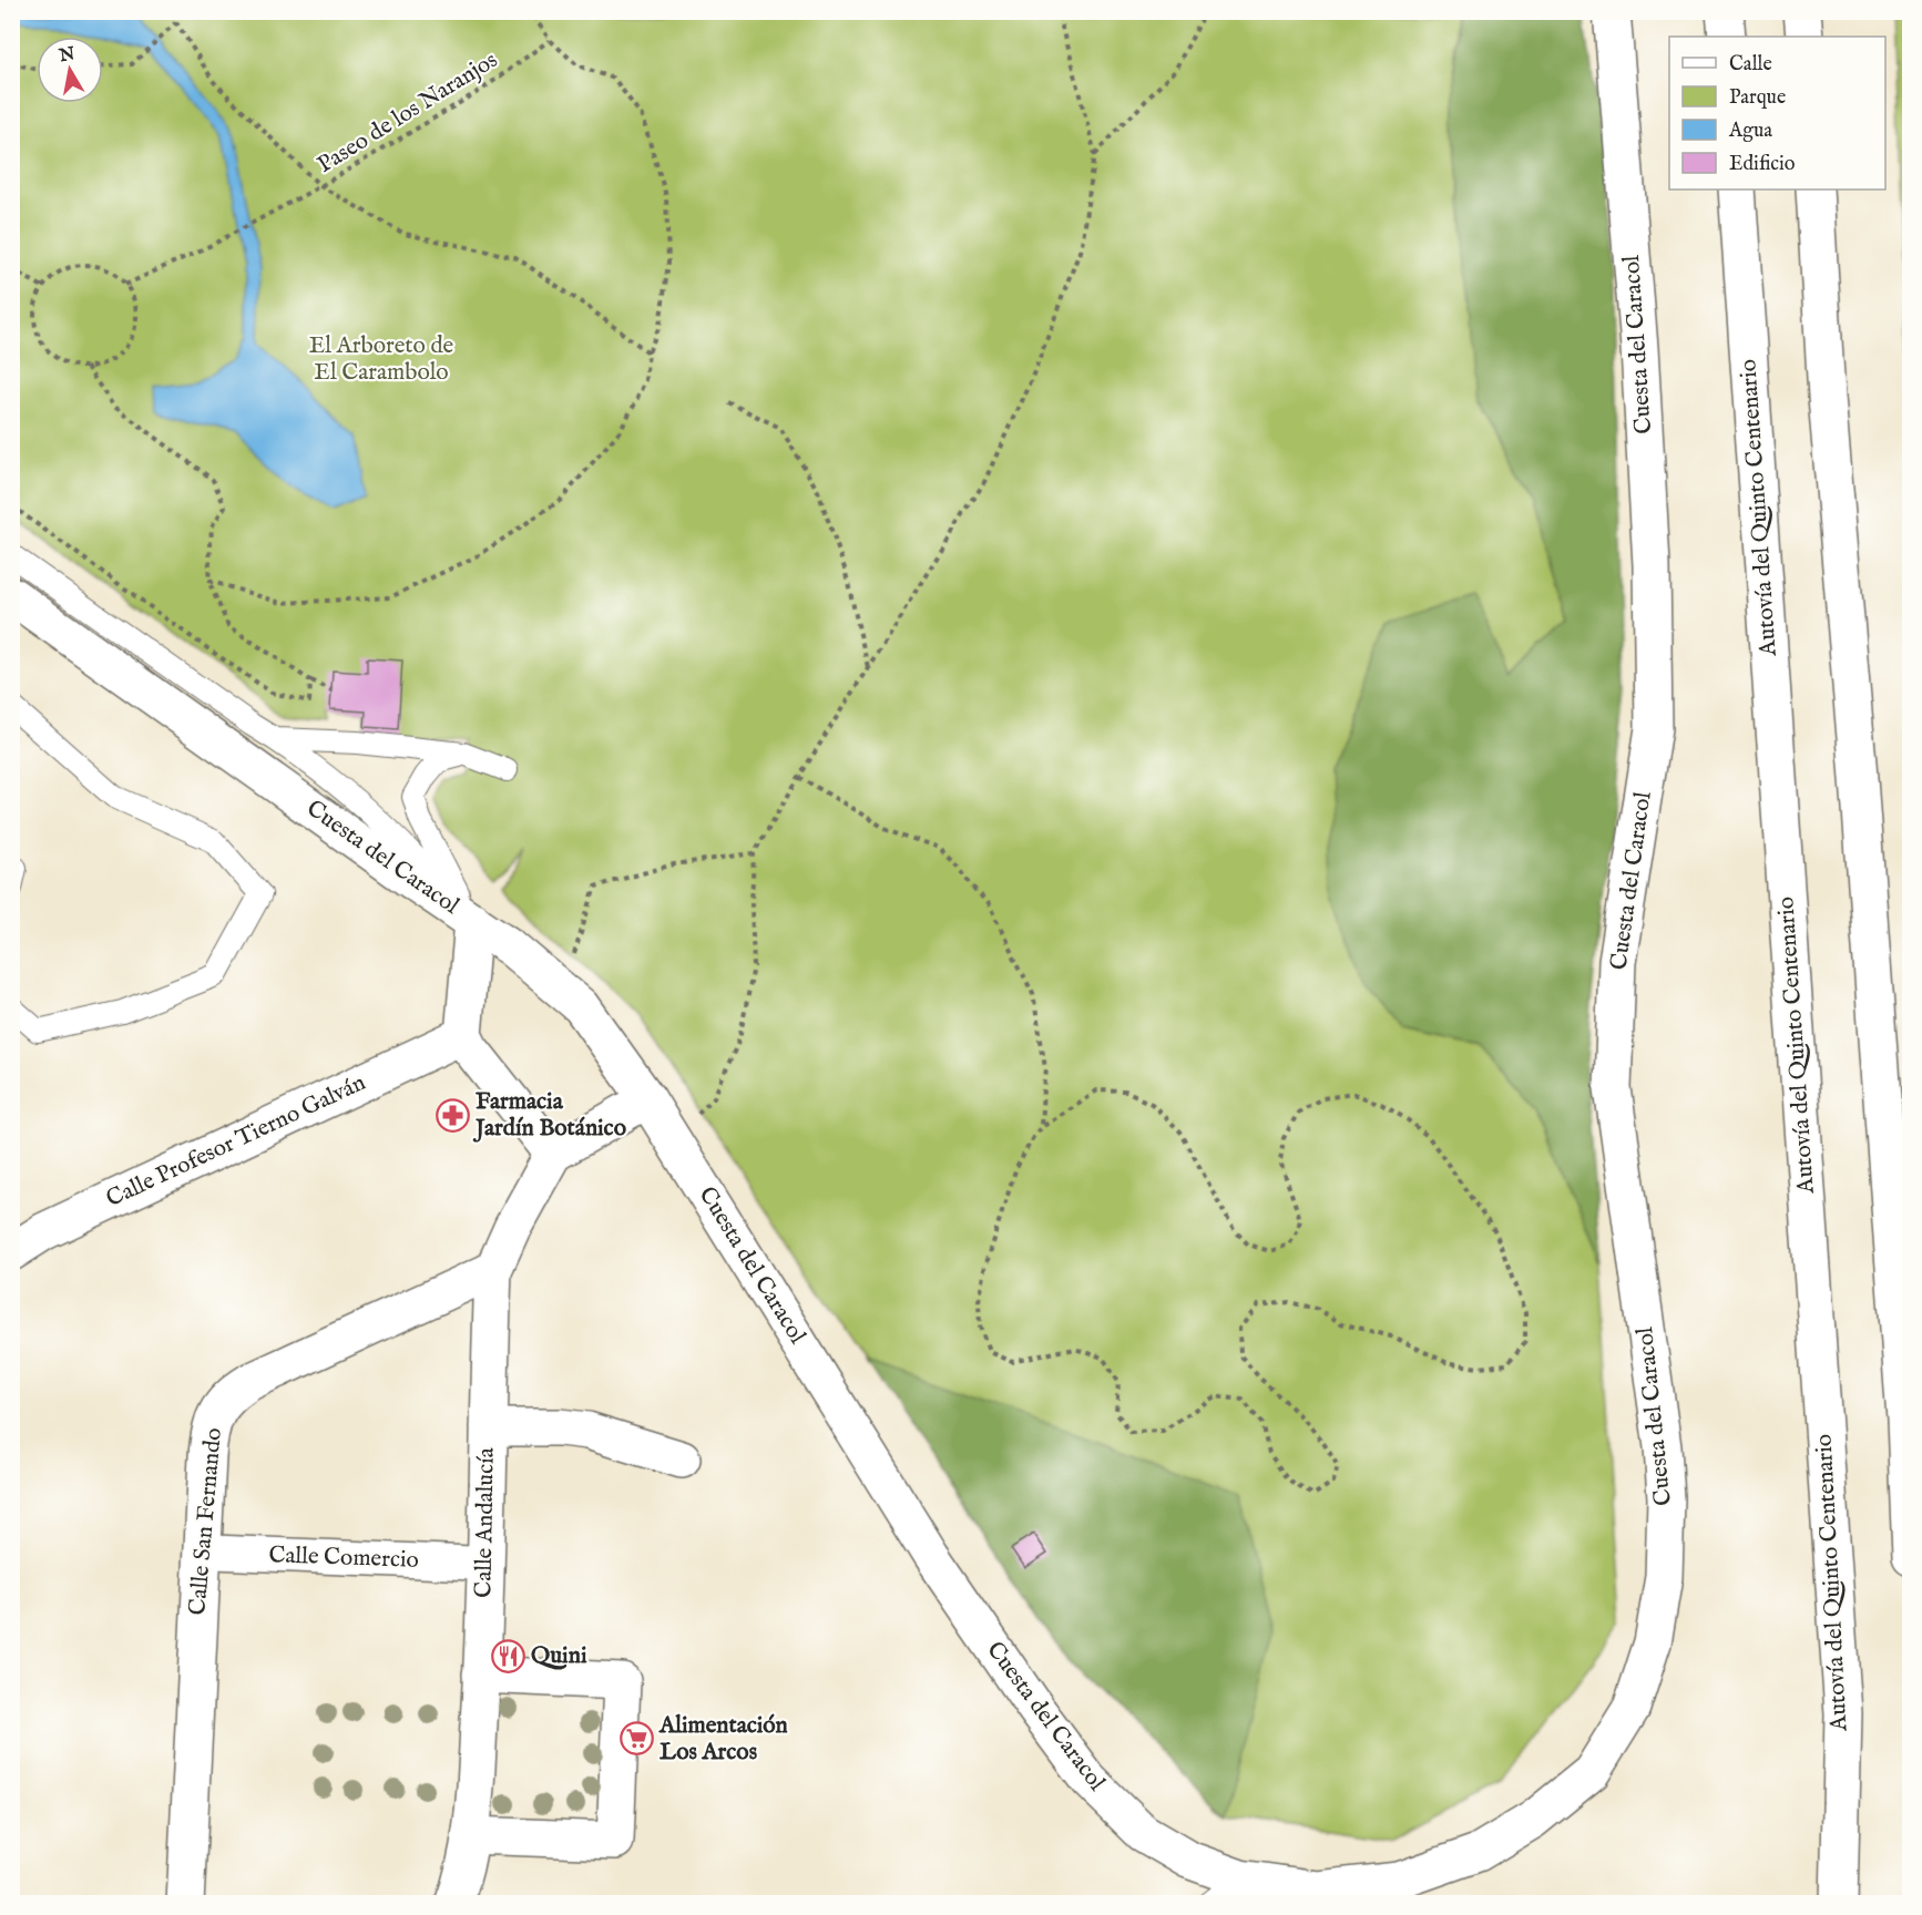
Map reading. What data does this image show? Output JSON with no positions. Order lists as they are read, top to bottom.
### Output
{
  "streets": {
    "main road": [
      "Cuesta del Caracol",
      "Autovía del Quinto Centenario",
      "Calle Profesor Tierno Galván",
      "Calle San Fernando",
      "Calle Andalucía"
    ],
    "street": ["Calle Comercio"],
    "path": ["Paseo de los Naranjos"]
  },
  "crossings": [
    ["Calle San Fernando", "Calle Andalucía"],
    ["Calle San Fernando", "Calle Comercio"],
    ["Calle Andalucía", "Calle Comercio"]
  ],
  "parks": ["El Arboreto de El Carambolo"],
  "places": {
    "pharmacy": ["Farmacia Jardín Botánico"],
    "restaurant": ["Quini"],
    "supermarket": ["Alimentación Los Arcos"]
  },
  "legend": [
    "Calle",
    "Parque",
    "Agua",
    "Edificio"
  ],
  "north": "top"
}
